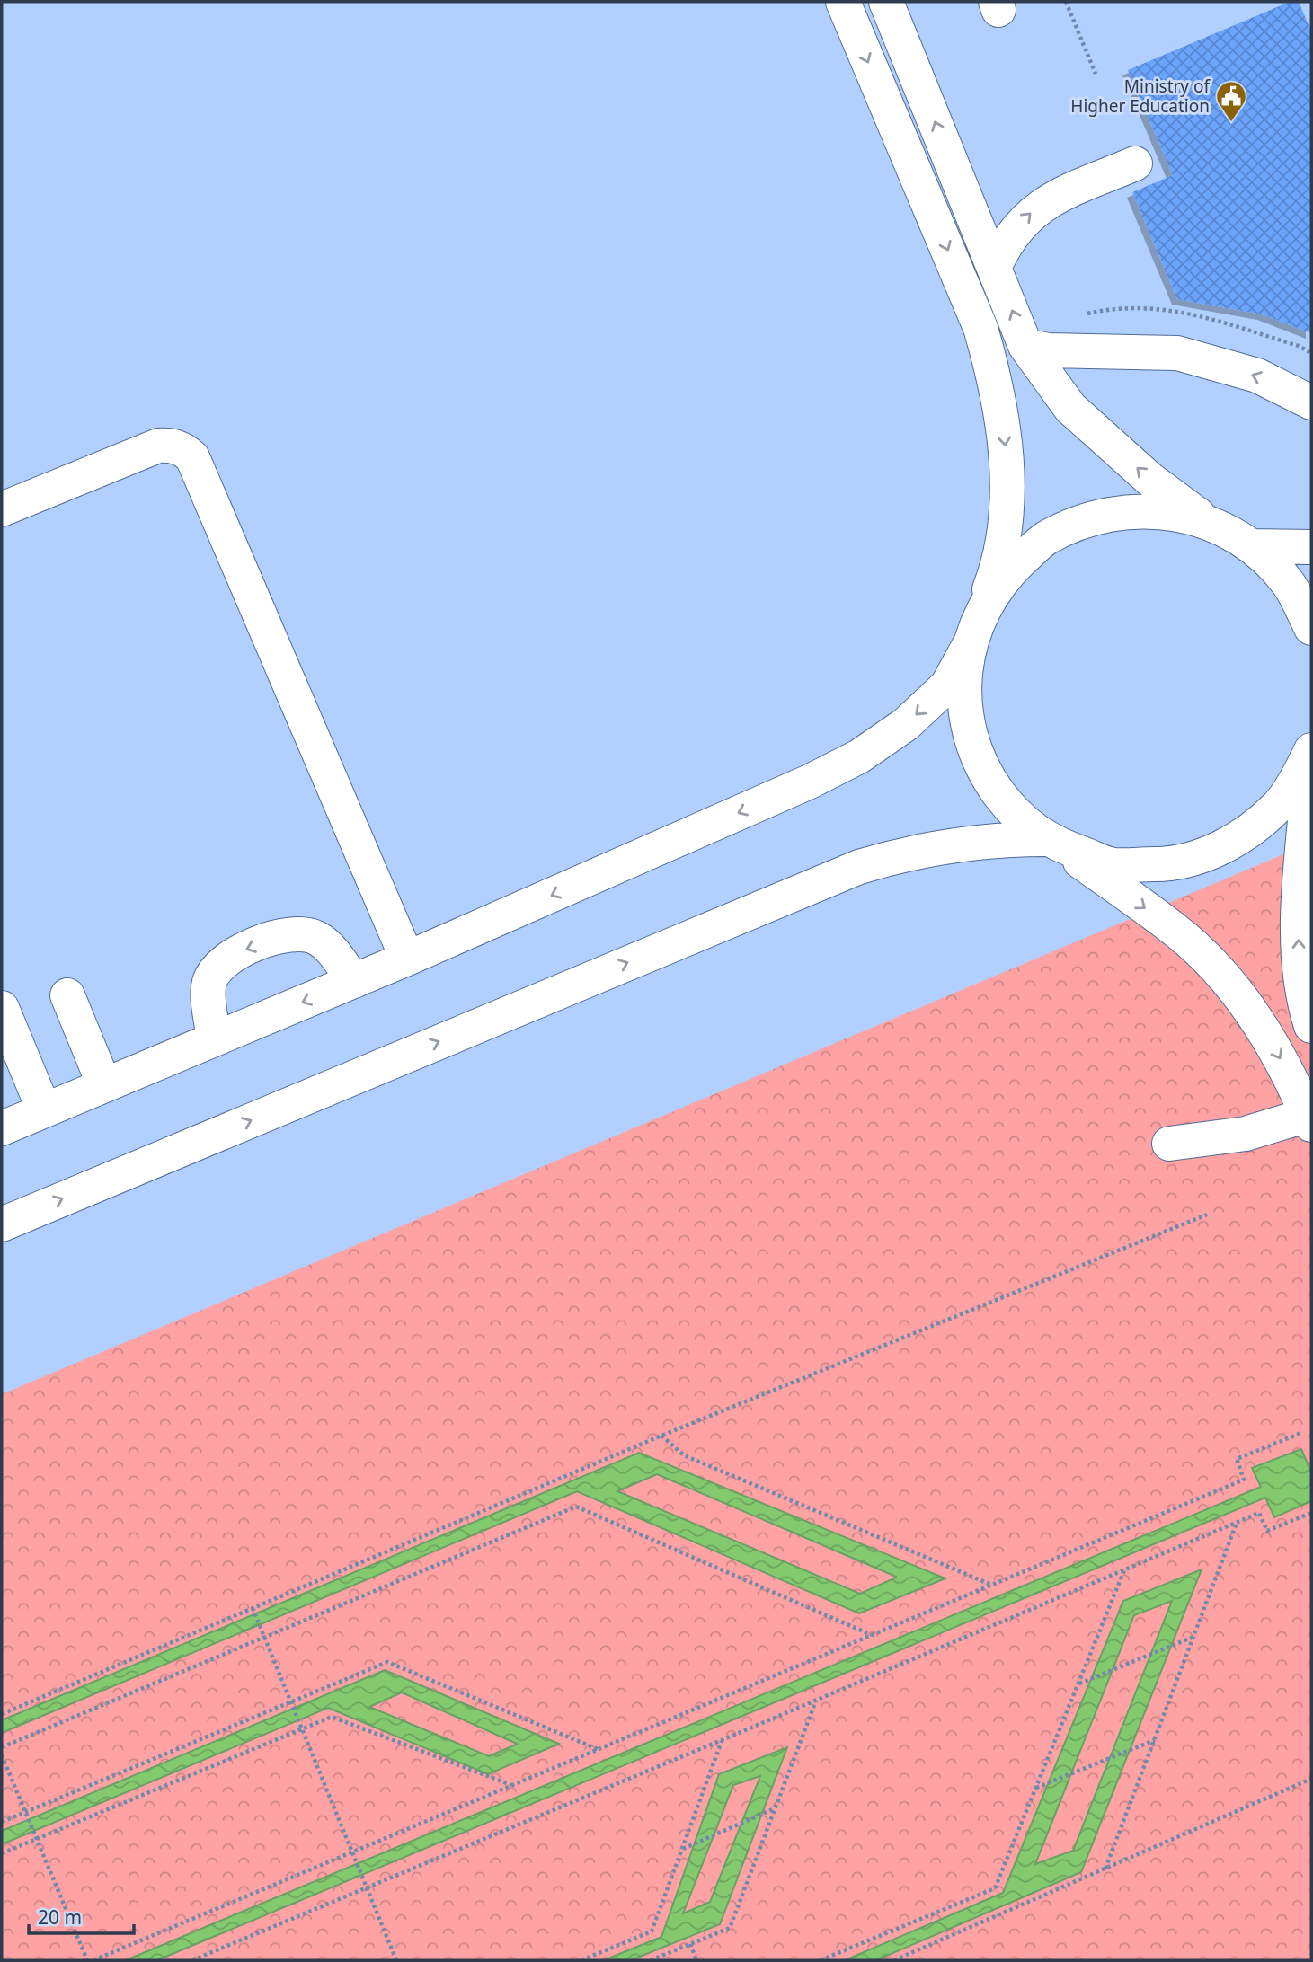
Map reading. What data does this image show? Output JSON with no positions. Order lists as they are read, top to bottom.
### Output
{
  "places": {
    "public building": ["Ministry of Higher Education"]
  },
  "scale_bar": "20 m"
}
